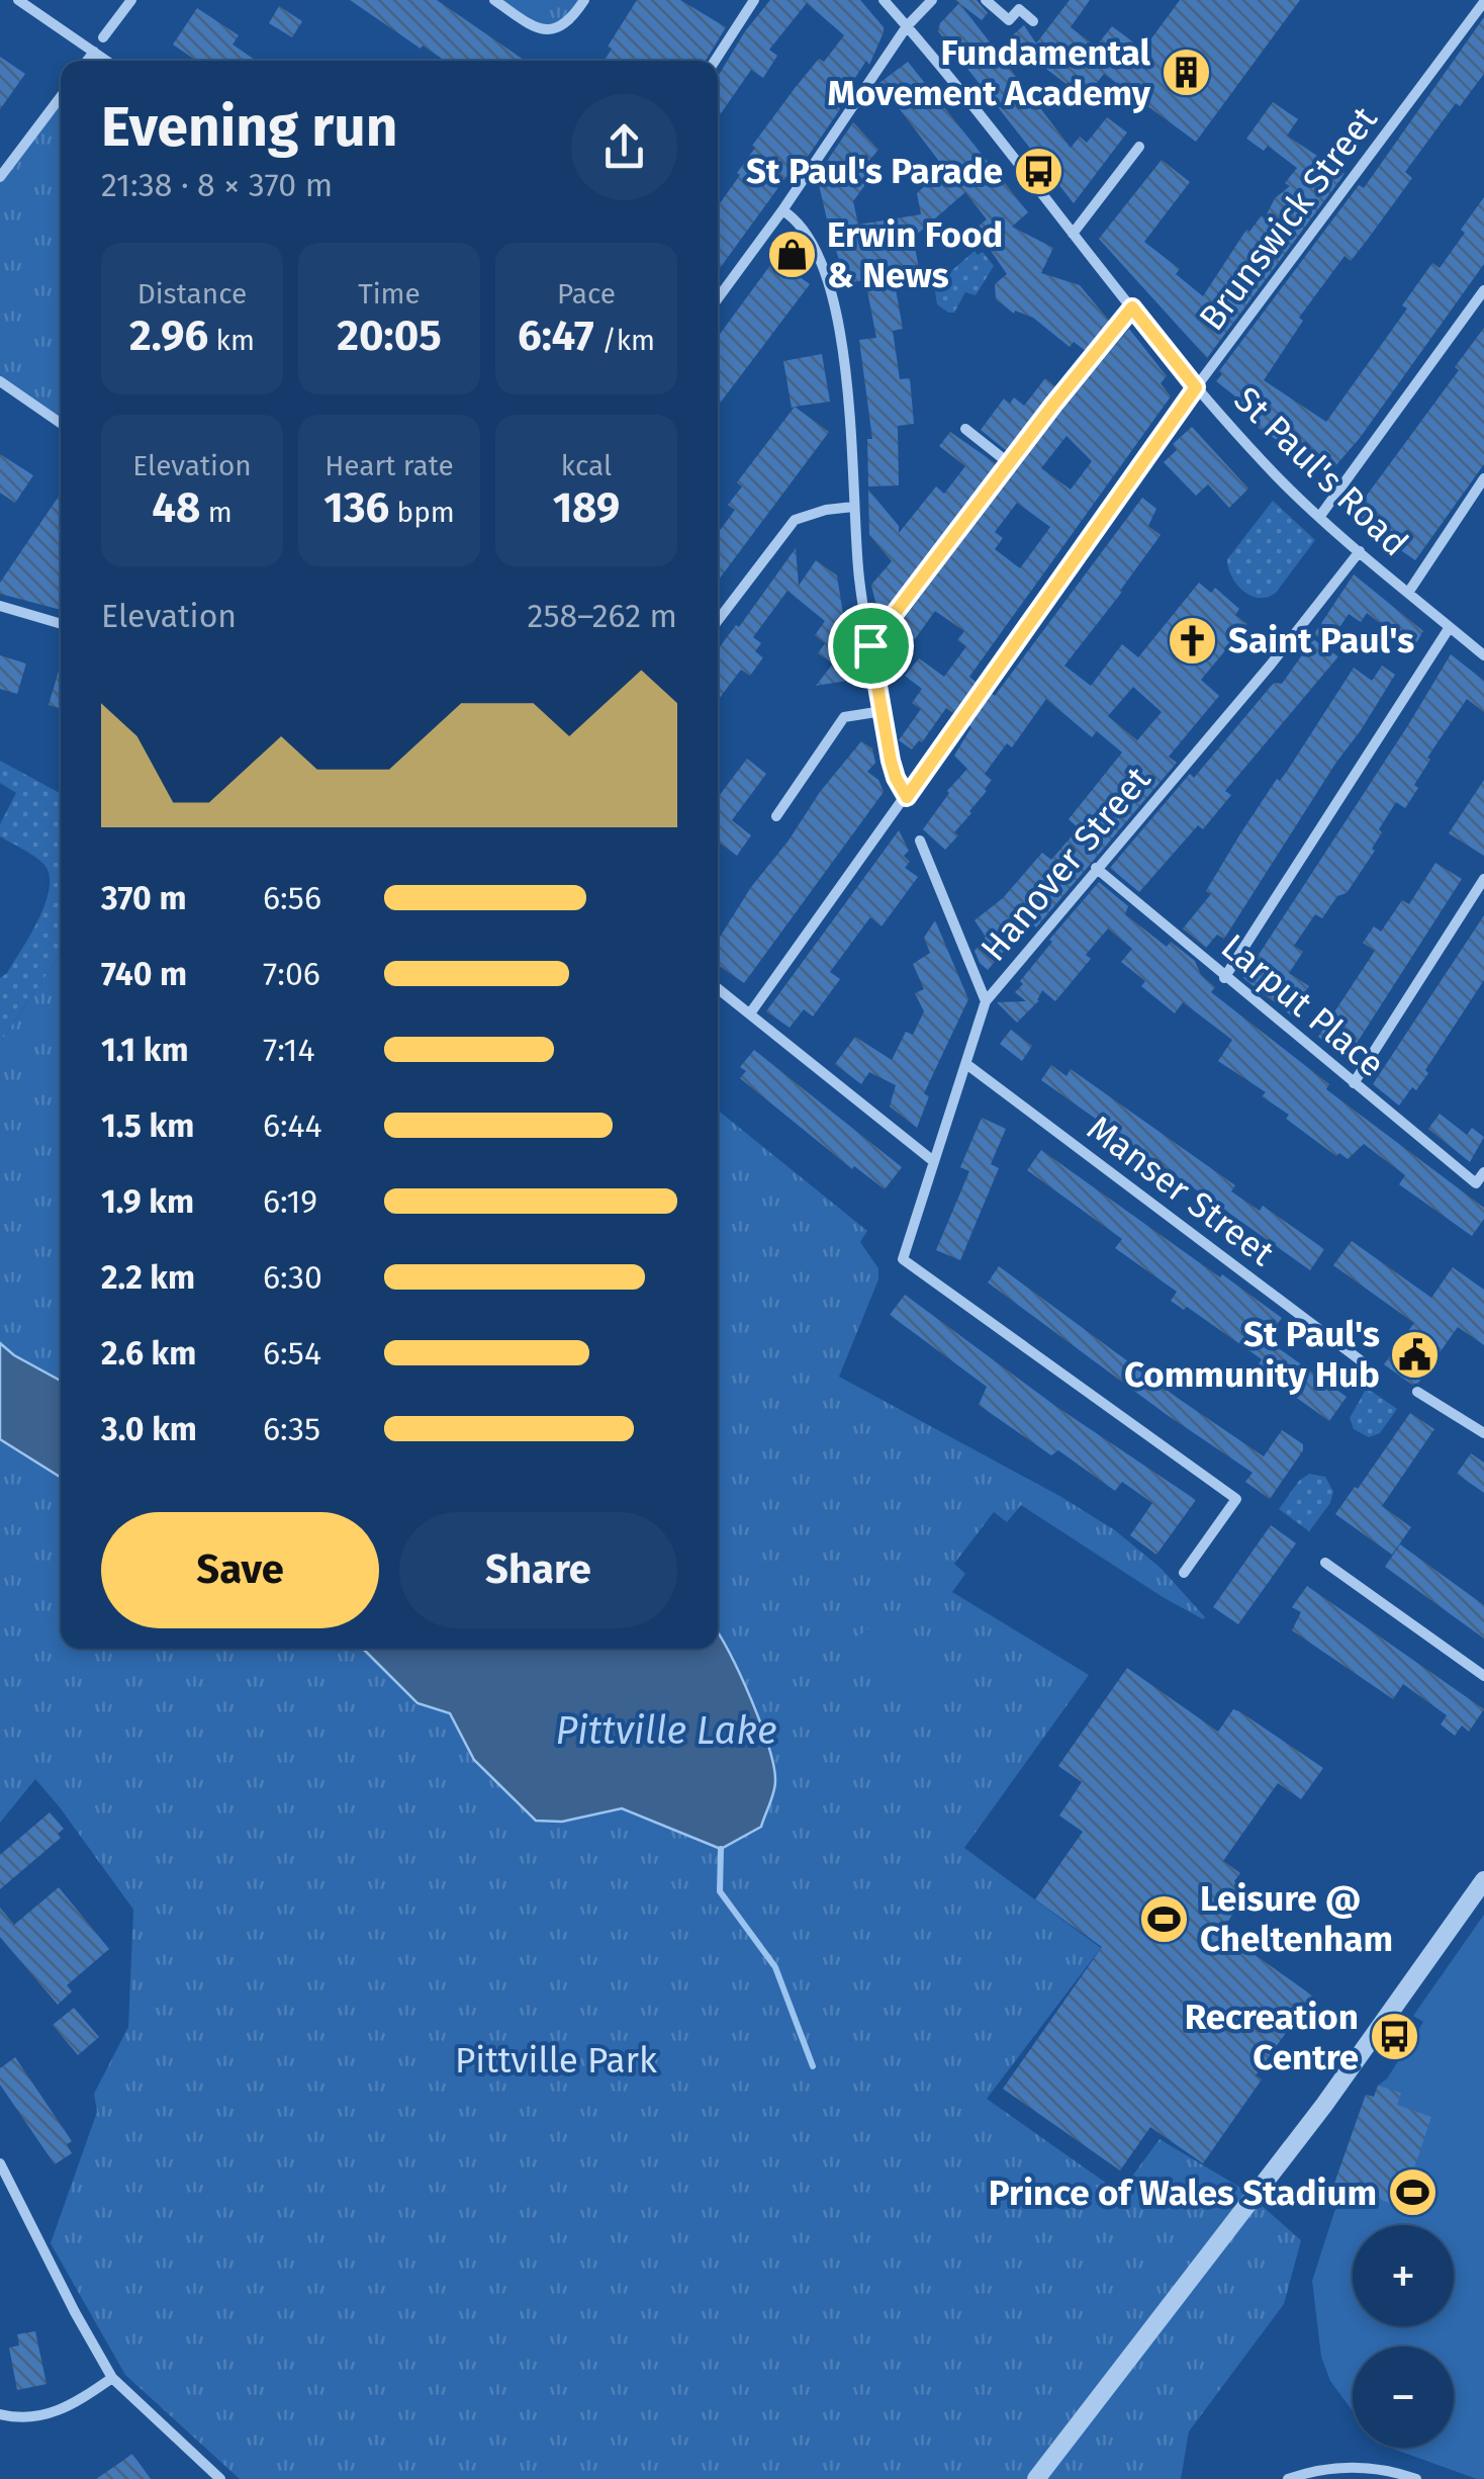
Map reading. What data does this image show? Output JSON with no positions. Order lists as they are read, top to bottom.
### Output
{
  "streets": {
    "street": [
      "Brunswick Street",
      "St Paul's Road",
      "Hanover Street",
      "Larput Place",
      "Manser Street"
    ]
  },
  "crossings": [
    ["Brunswick Street", "St Paul's Road"],
    ["St Paul's Road", "Hanover Street"],
    ["Hanover Street", "Larput Place"],
    ["Hanover Street", "Manser Street"]
  ],
  "water": ["Pittville Lake"],
  "parks": ["Pittville Park"],
  "places": {
    "building": ["Fundamental Movement Academy"],
    "bus stop": ["St Paul's Parade", "Recreation Centre"],
    "shop": ["Erwin Food & News"],
    "church": ["Saint Paul's"],
    "public building": ["St Paul's Community Hub"],
    "sports": ["Leisure @ Cheltenham", "Prince of Wales Stadium"]
  },
  "page": {
    "heading": ["Evening run", "21:38 · 8 × 370 m"],
    "stats": [
      ["Distance", "2.96 km"],
      ["Time", "20:05"],
      ["Pace", "6:47 /km"],
      ["Elevation", "48 m"],
      ["Heart rate", "136 bpm"],
      ["kcal", "189"]
    ],
    "chart": ["Elevation", "258–262 m"],
    "list": [
      {
        "name": "370 m",
        "note": "6:56"
      },
      {
        "name": "740 m",
        "note": "7:06"
      },
      {
        "name": "1.1 km",
        "note": "7:14"
      },
      {
        "name": "1.5 km",
        "note": "6:44"
      },
      {
        "name": "1.9 km",
        "note": "6:19"
      },
      {
        "name": "2.2 km",
        "note": "6:30"
      },
      {
        "name": "2.6 km",
        "note": "6:54"
      },
      {
        "name": "3.0 km",
        "note": "6:35"
      }
    ],
    "buttons": ["Save", "Share"],
    "map_buttons": ["+", "−"]
  }
}
